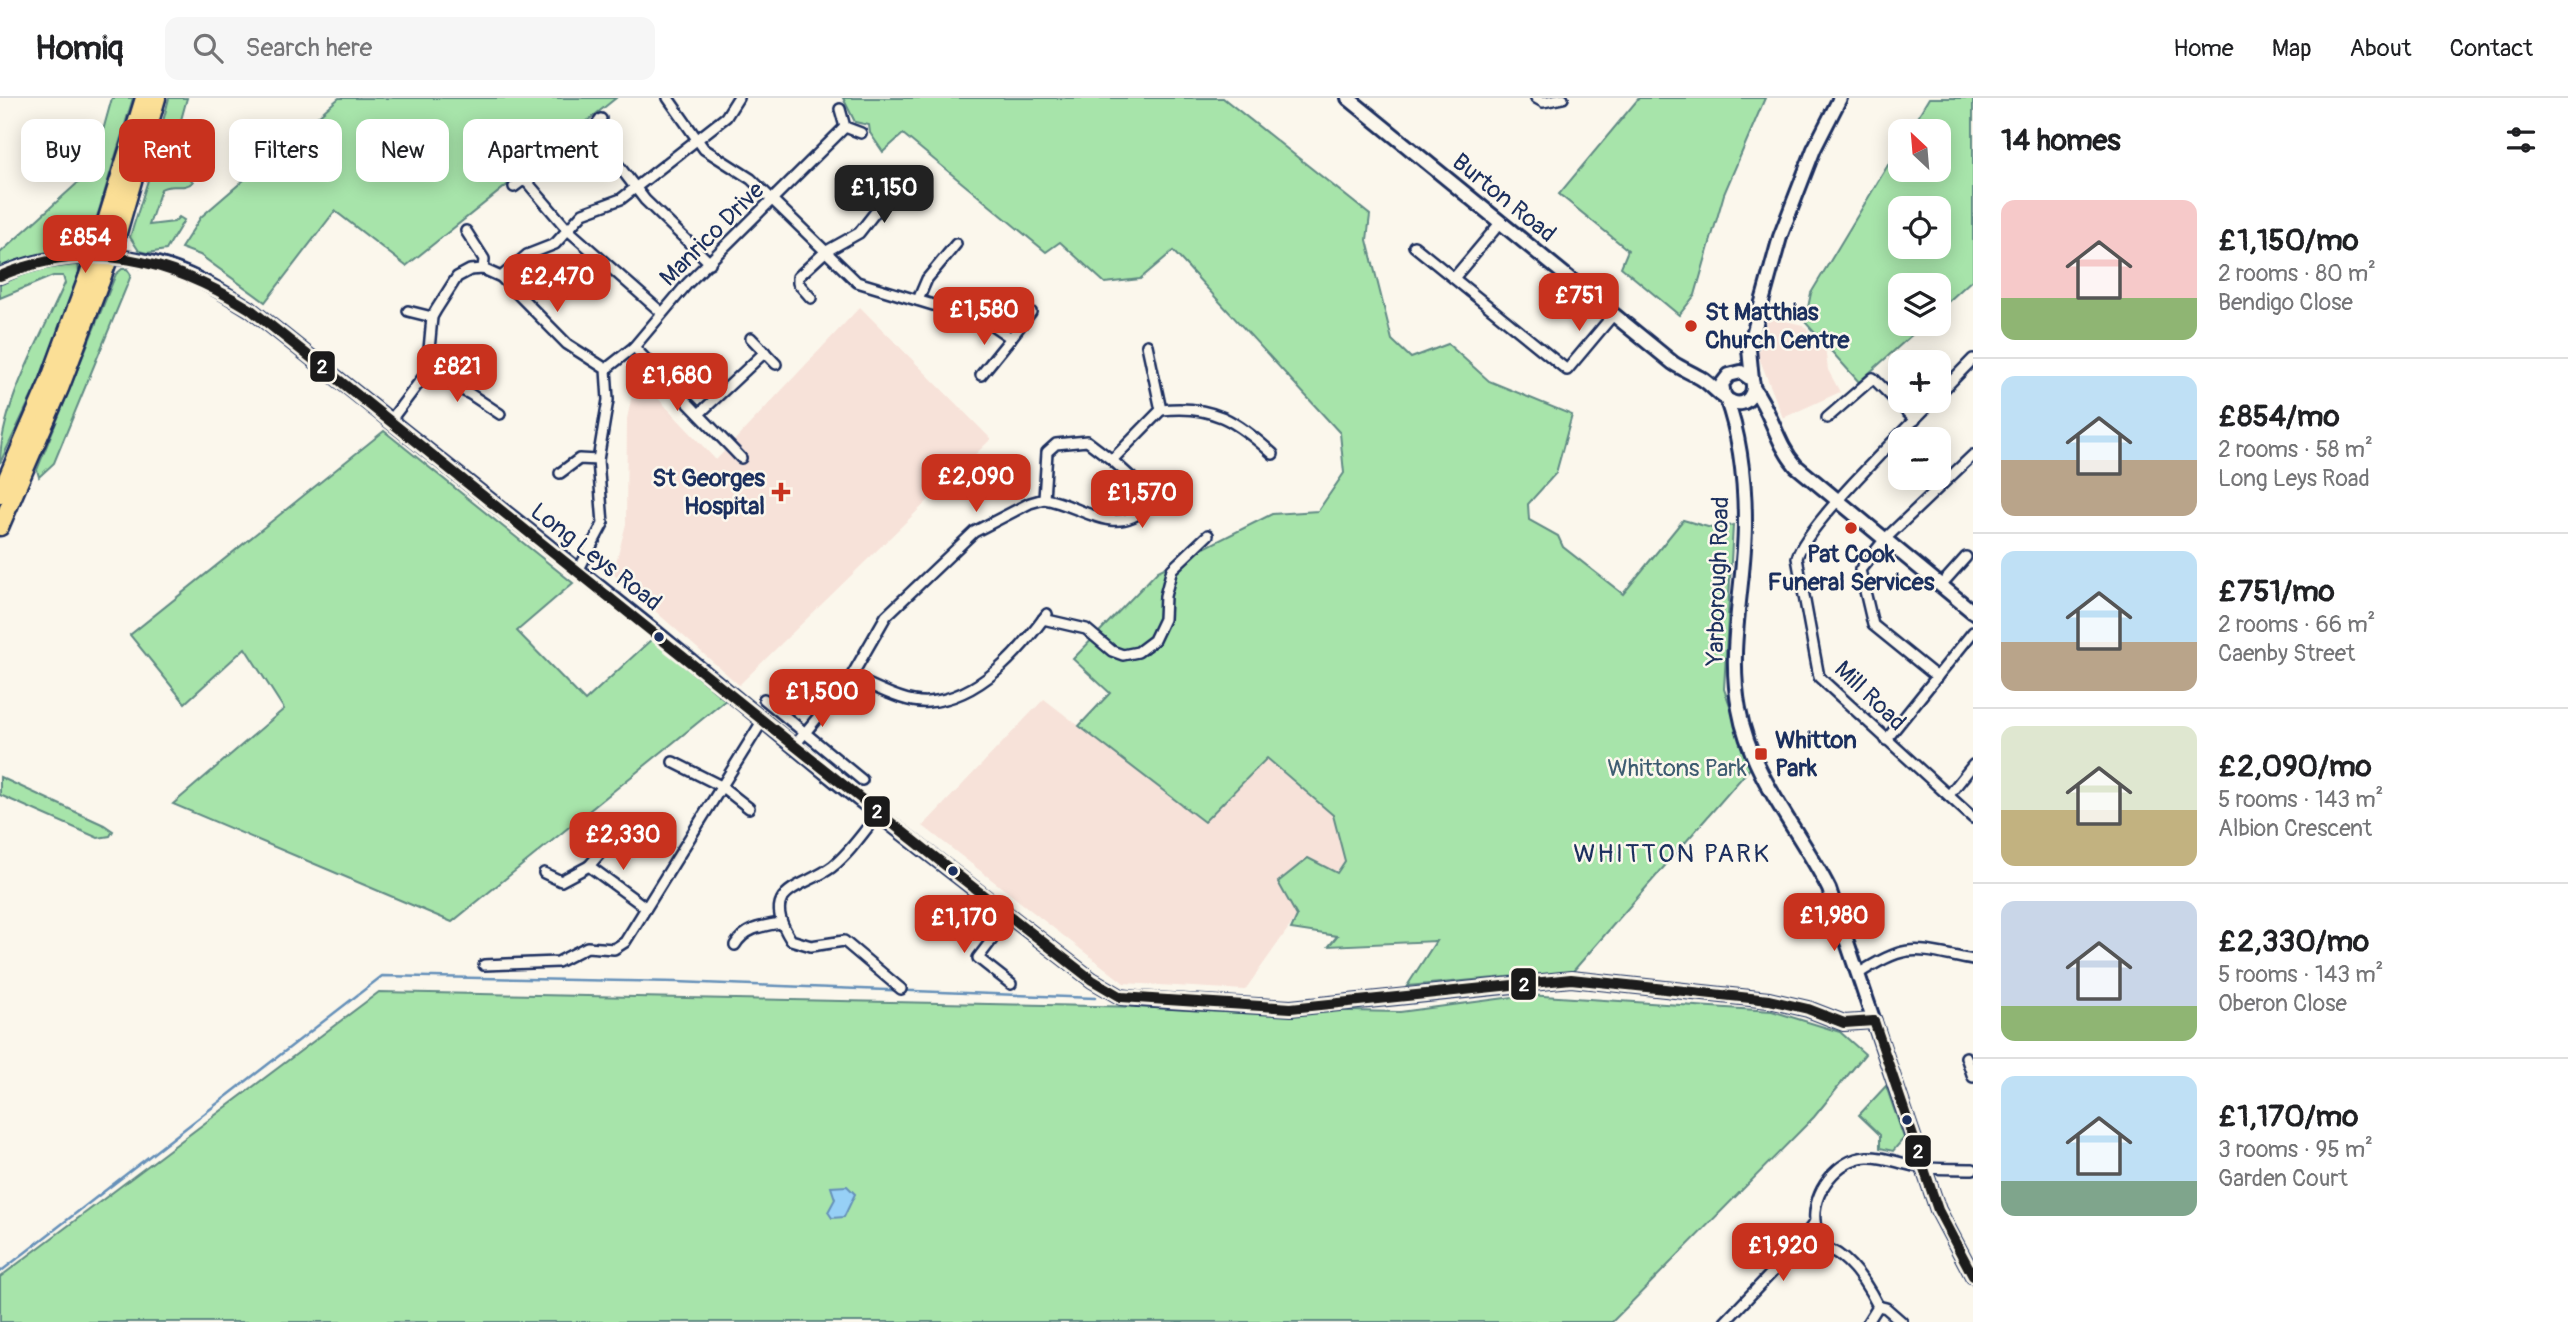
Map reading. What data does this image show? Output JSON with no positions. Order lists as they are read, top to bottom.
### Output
{
  "streets": {
    "street": [
      "Burton Road",
      "Manrico Drive",
      "Long Leys Road",
      "Yarborough Road",
      "Mill Road"
    ]
  },
  "crossings": [
    ["Long Leys Road", "Yarborough Road"]
  ],
  "districts": ["WHITTON PARK"],
  "parks": ["Whittons Park"],
  "places": {
    "other": ["St Matthias Church Centre", "Pat Cook Funeral Services"],
    "health": ["St Georges Hospital"],
    "transit": ["Whitton Park"]
  },
  "lines": ["transit line 2"],
  "north": "top left",
  "page": {
    "header": "Homiq",
    "search": "Search here",
    "nav": [
      "Home",
      "Map",
      "About",
      "Contact"
    ],
    "heading": "14 homes",
    "map_buttons": ["+", "−"],
    "chip": [
      "Buy",
      "Rent",
      "Filters",
      "New",
      "Apartment"
    ],
    "price": [
      "£1,150",
      "£854",
      "£2,470",
      "£751",
      "£1,580",
      "£821",
      "£1,680",
      "£2,090",
      "£1,570",
      "£1,500",
      "£2,330",
      "£1,980",
      "£1,170",
      "£1,920"
    ],
    "list": [
      {
        "name": "£1,150/mo",
        "note": "2 rooms · 80 m² · Bendigo Close"
      },
      {
        "name": "£854/mo",
        "note": "2 rooms · 58 m² · Long Leys Road"
      },
      {
        "name": "£751/mo",
        "note": "2 rooms · 66 m² · Caenby Street"
      },
      {
        "name": "£2,090/mo",
        "note": "5 rooms · 143 m² · Albion Crescent"
      },
      {
        "name": "£2,330/mo",
        "note": "5 rooms · 143 m² · Oberon Close"
      },
      {
        "name": "£1,170/mo",
        "note": "3 rooms · 95 m² · Garden Court"
      }
    ]
  }
}
